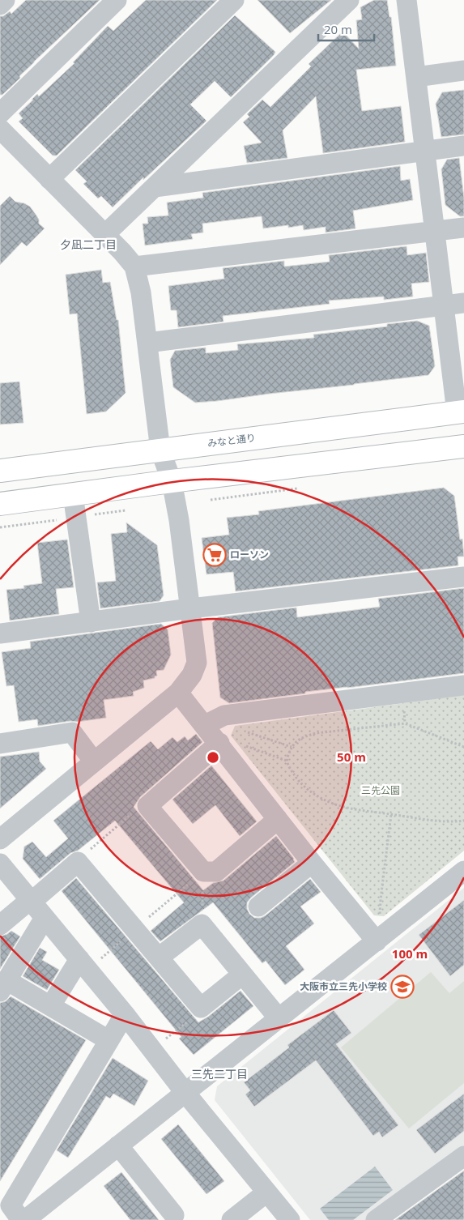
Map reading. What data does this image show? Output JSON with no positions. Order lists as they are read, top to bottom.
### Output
{
  "streets": {
    "highway": ["みなと通り"]
  },
  "districts": ["夕凪二丁目", "三先二丁目"],
  "parks": ["三先公園"],
  "places": {
    "supermarket": ["ローソン"],
    "school or university": ["大阪市立三先小学校"]
  },
  "scale_bar": "20 m",
  "rings": ["50 m", "100 m"]
}
